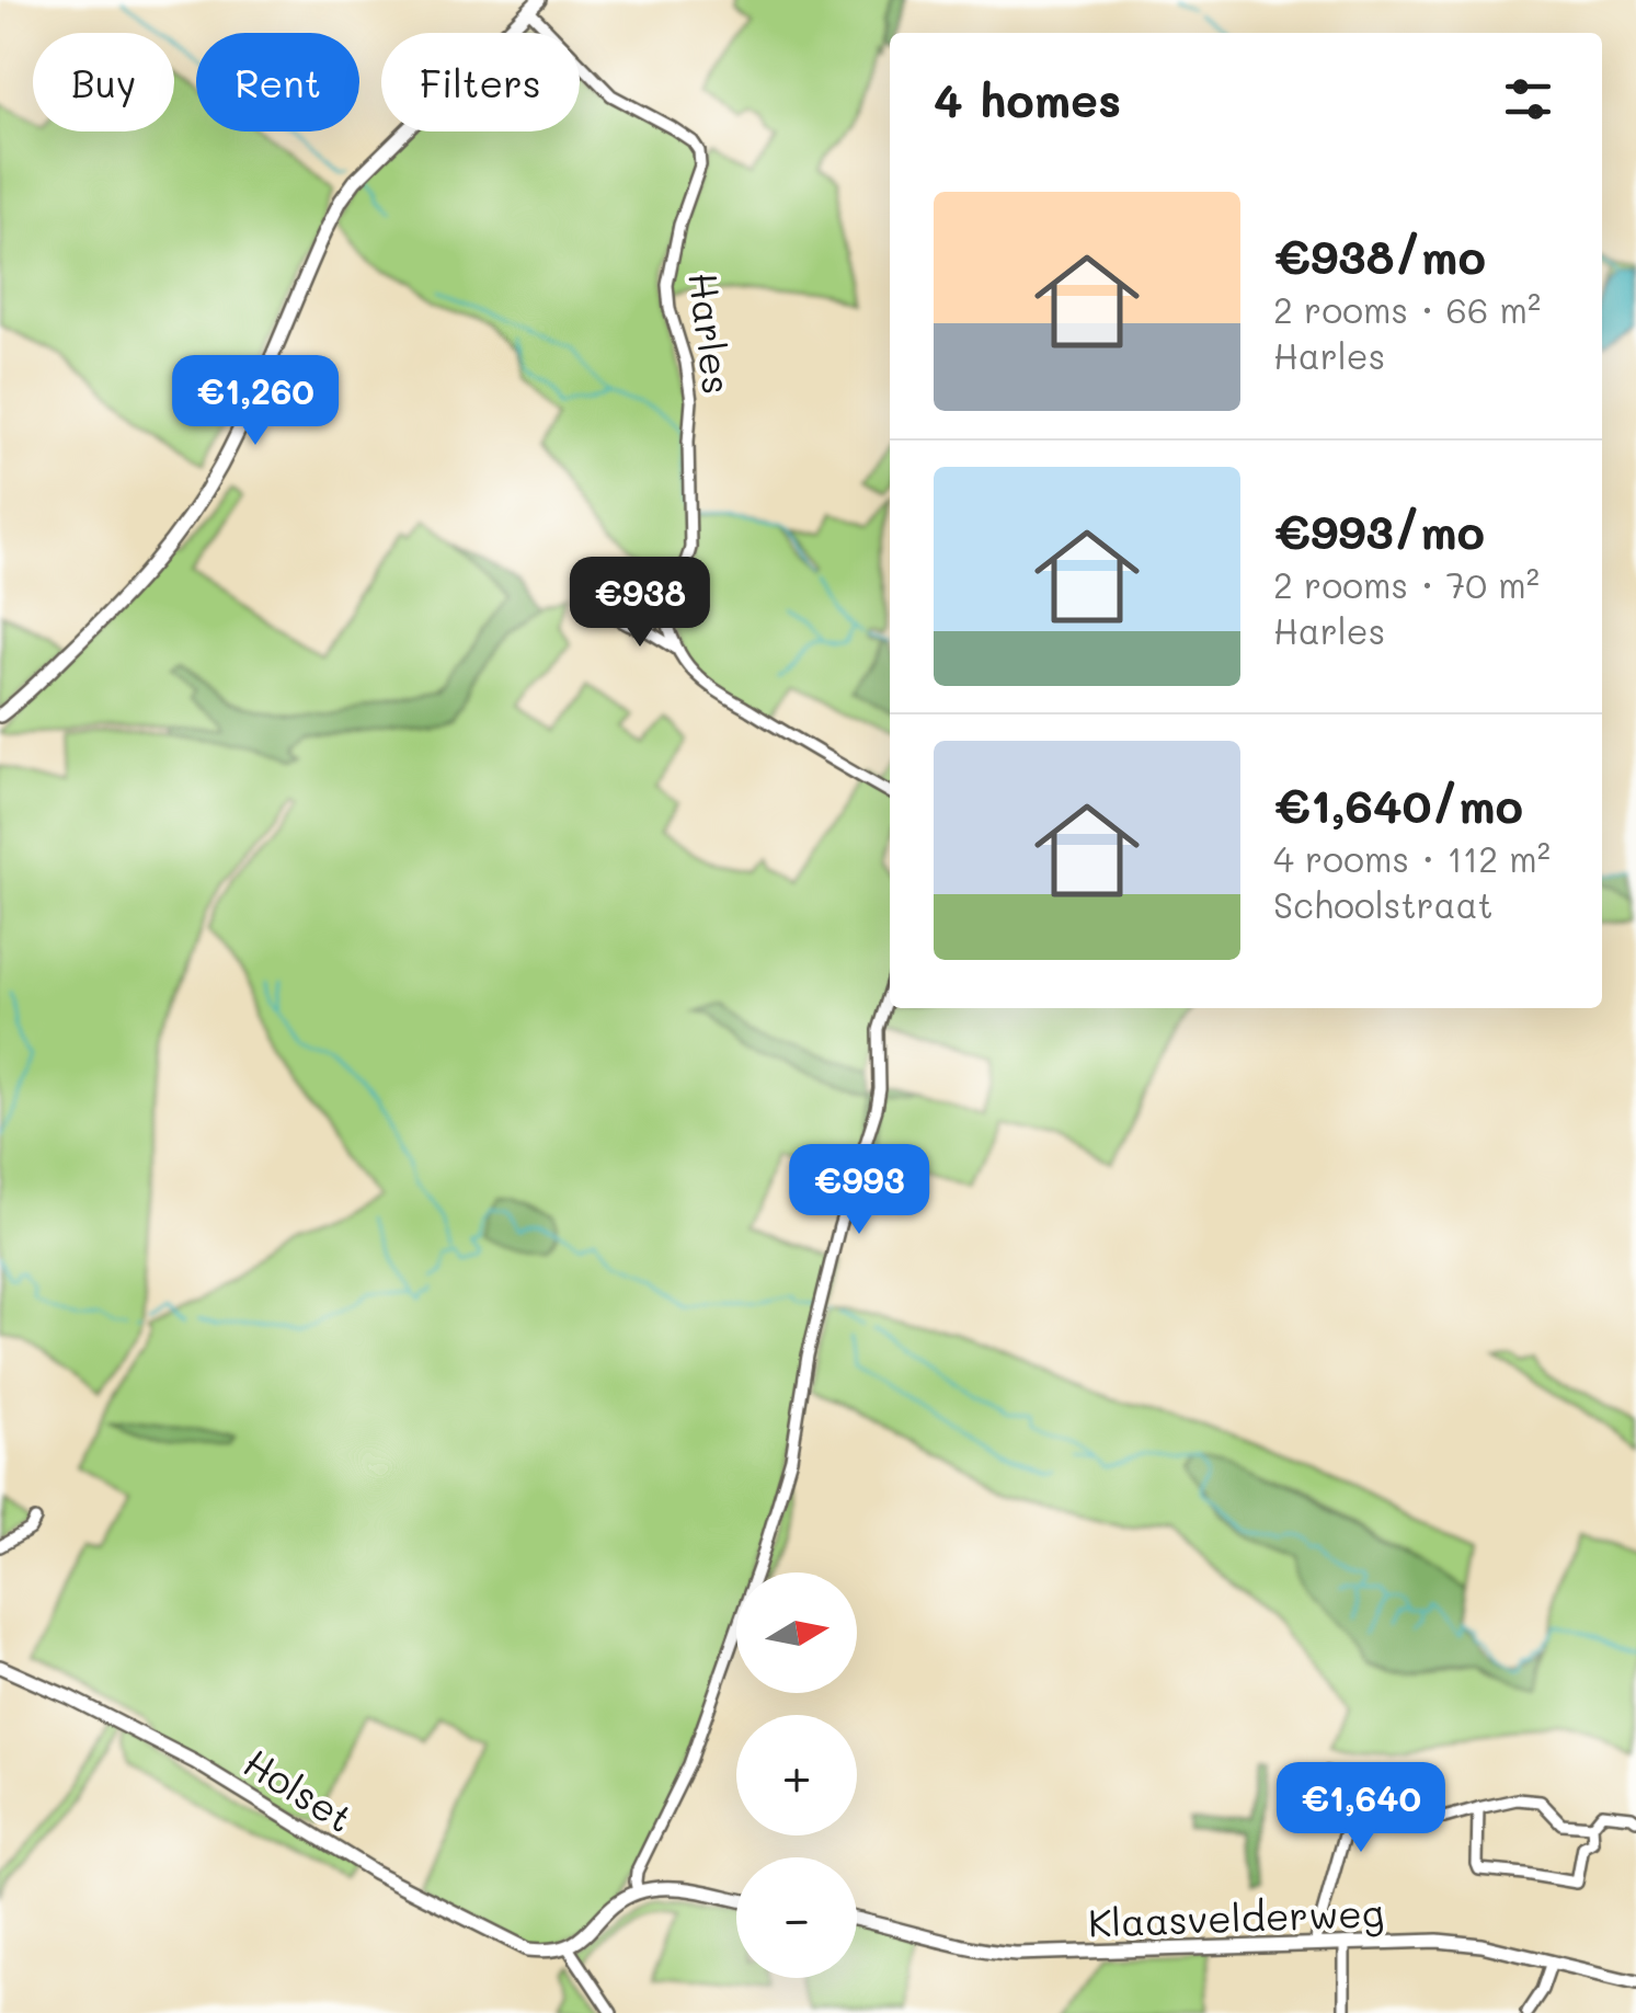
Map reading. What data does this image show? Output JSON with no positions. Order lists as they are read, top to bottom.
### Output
{
  "streets": {
    "street": ["Harles", "Holset", "Klaasvelderweg"]
  },
  "north": "right",
  "page": {
    "chip": ["Buy", "Rent", "Filters"],
    "heading": "4 homes",
    "list": [
      {
        "name": "€938/mo",
        "note": "2 rooms · 66 m² · Harles"
      },
      {
        "name": "€993/mo",
        "note": "2 rooms · 70 m² · Harles"
      },
      {
        "name": "€1,640/mo",
        "note": "4 rooms · 112 m² · Schoolstraat"
      }
    ],
    "price": [
      "€1,260",
      "€938",
      "€993",
      "€1,640"
    ],
    "map_buttons": ["+", "−"]
  }
}
